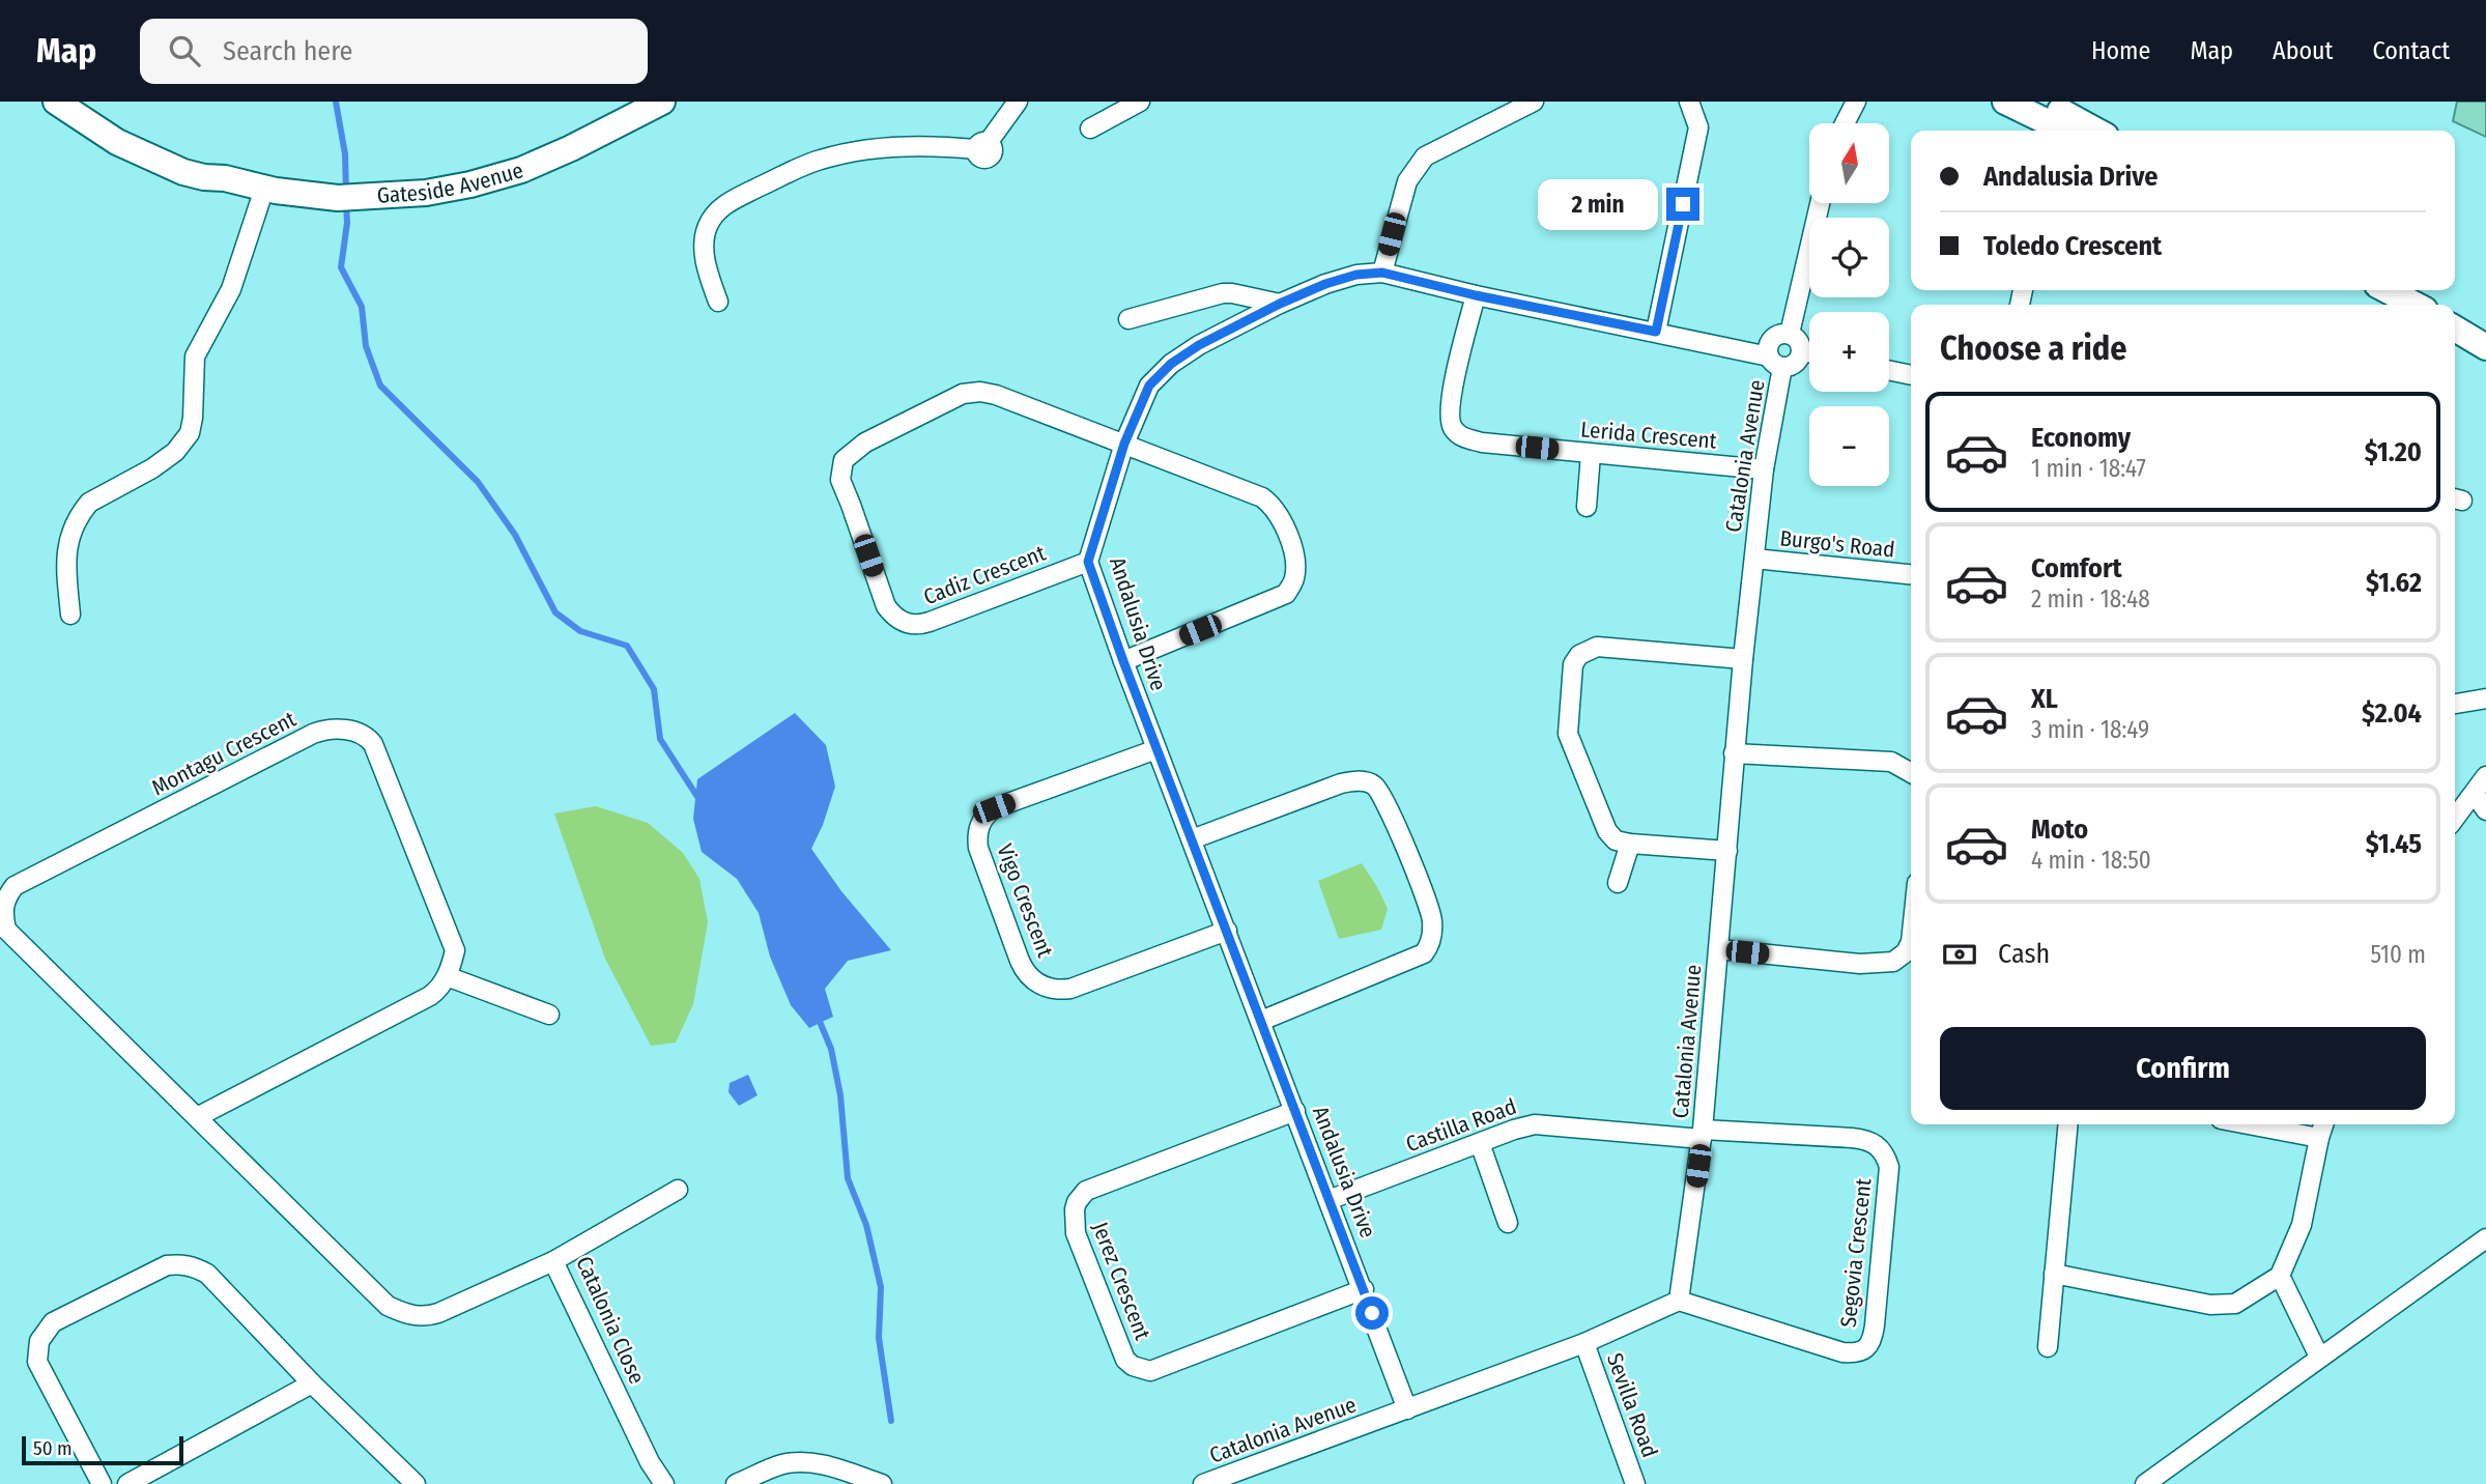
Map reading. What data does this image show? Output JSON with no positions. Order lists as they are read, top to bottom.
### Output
{
  "streets": {
    "street": [
      "Gateside Avenue",
      "Lerida Crescent",
      "Catalonia Avenue",
      "Burgo's Road",
      "Cadiz Crescent",
      "Andalusia Drive",
      "Montagu Crescent",
      "Vigo Crescent",
      "Castilla Road",
      "Segovia Crescent",
      "Jerez Crescent",
      "Catalonia Close",
      "Sevilla Road"
    ]
  },
  "crossings": [
    ["Lerida Crescent", "Catalonia Avenue"],
    ["Lerida Crescent", "Andalusia Drive"],
    ["Catalonia Avenue", "Burgo's Road"],
    ["Catalonia Avenue", "Andalusia Drive"],
    ["Catalonia Avenue", "Castilla Road"],
    ["Catalonia Avenue", "Segovia Crescent"],
    ["Catalonia Avenue", "Sevilla Road"],
    ["Cadiz Crescent", "Andalusia Drive"],
    ["Andalusia Drive", "Vigo Crescent"],
    ["Andalusia Drive", "Castilla Road"],
    ["Andalusia Drive", "Jerez Crescent"],
    ["Montagu Crescent", "Catalonia Close"],
    ["Castilla Road", "Segovia Crescent"]
  ],
  "scale_bar": "50 m",
  "north": "top",
  "page": {
    "header": "Map",
    "search": "Search here",
    "nav": [
      "Home",
      "Map",
      "About",
      "Contact"
    ],
    "map_buttons": ["+", "−"],
    "banner": ["Andalusia Drive", "Toledo Crescent"],
    "bubble": "2 min",
    "heading": "Choose a ride",
    "list": [
      {
        "name": "Economy",
        "note": "1 min · 18:47",
        "value": "$1.20"
      },
      {
        "name": "Comfort",
        "note": "2 min · 18:48",
        "value": "$1.62"
      },
      {
        "name": "XL",
        "note": "3 min · 18:49",
        "value": "$2.04"
      },
      {
        "name": "Moto",
        "note": "4 min · 18:50",
        "value": "$1.45"
      }
    ],
    "pay": ["Cash", "510 m"],
    "buttons": "Confirm",
    "scale": "50 m"
  }
}
